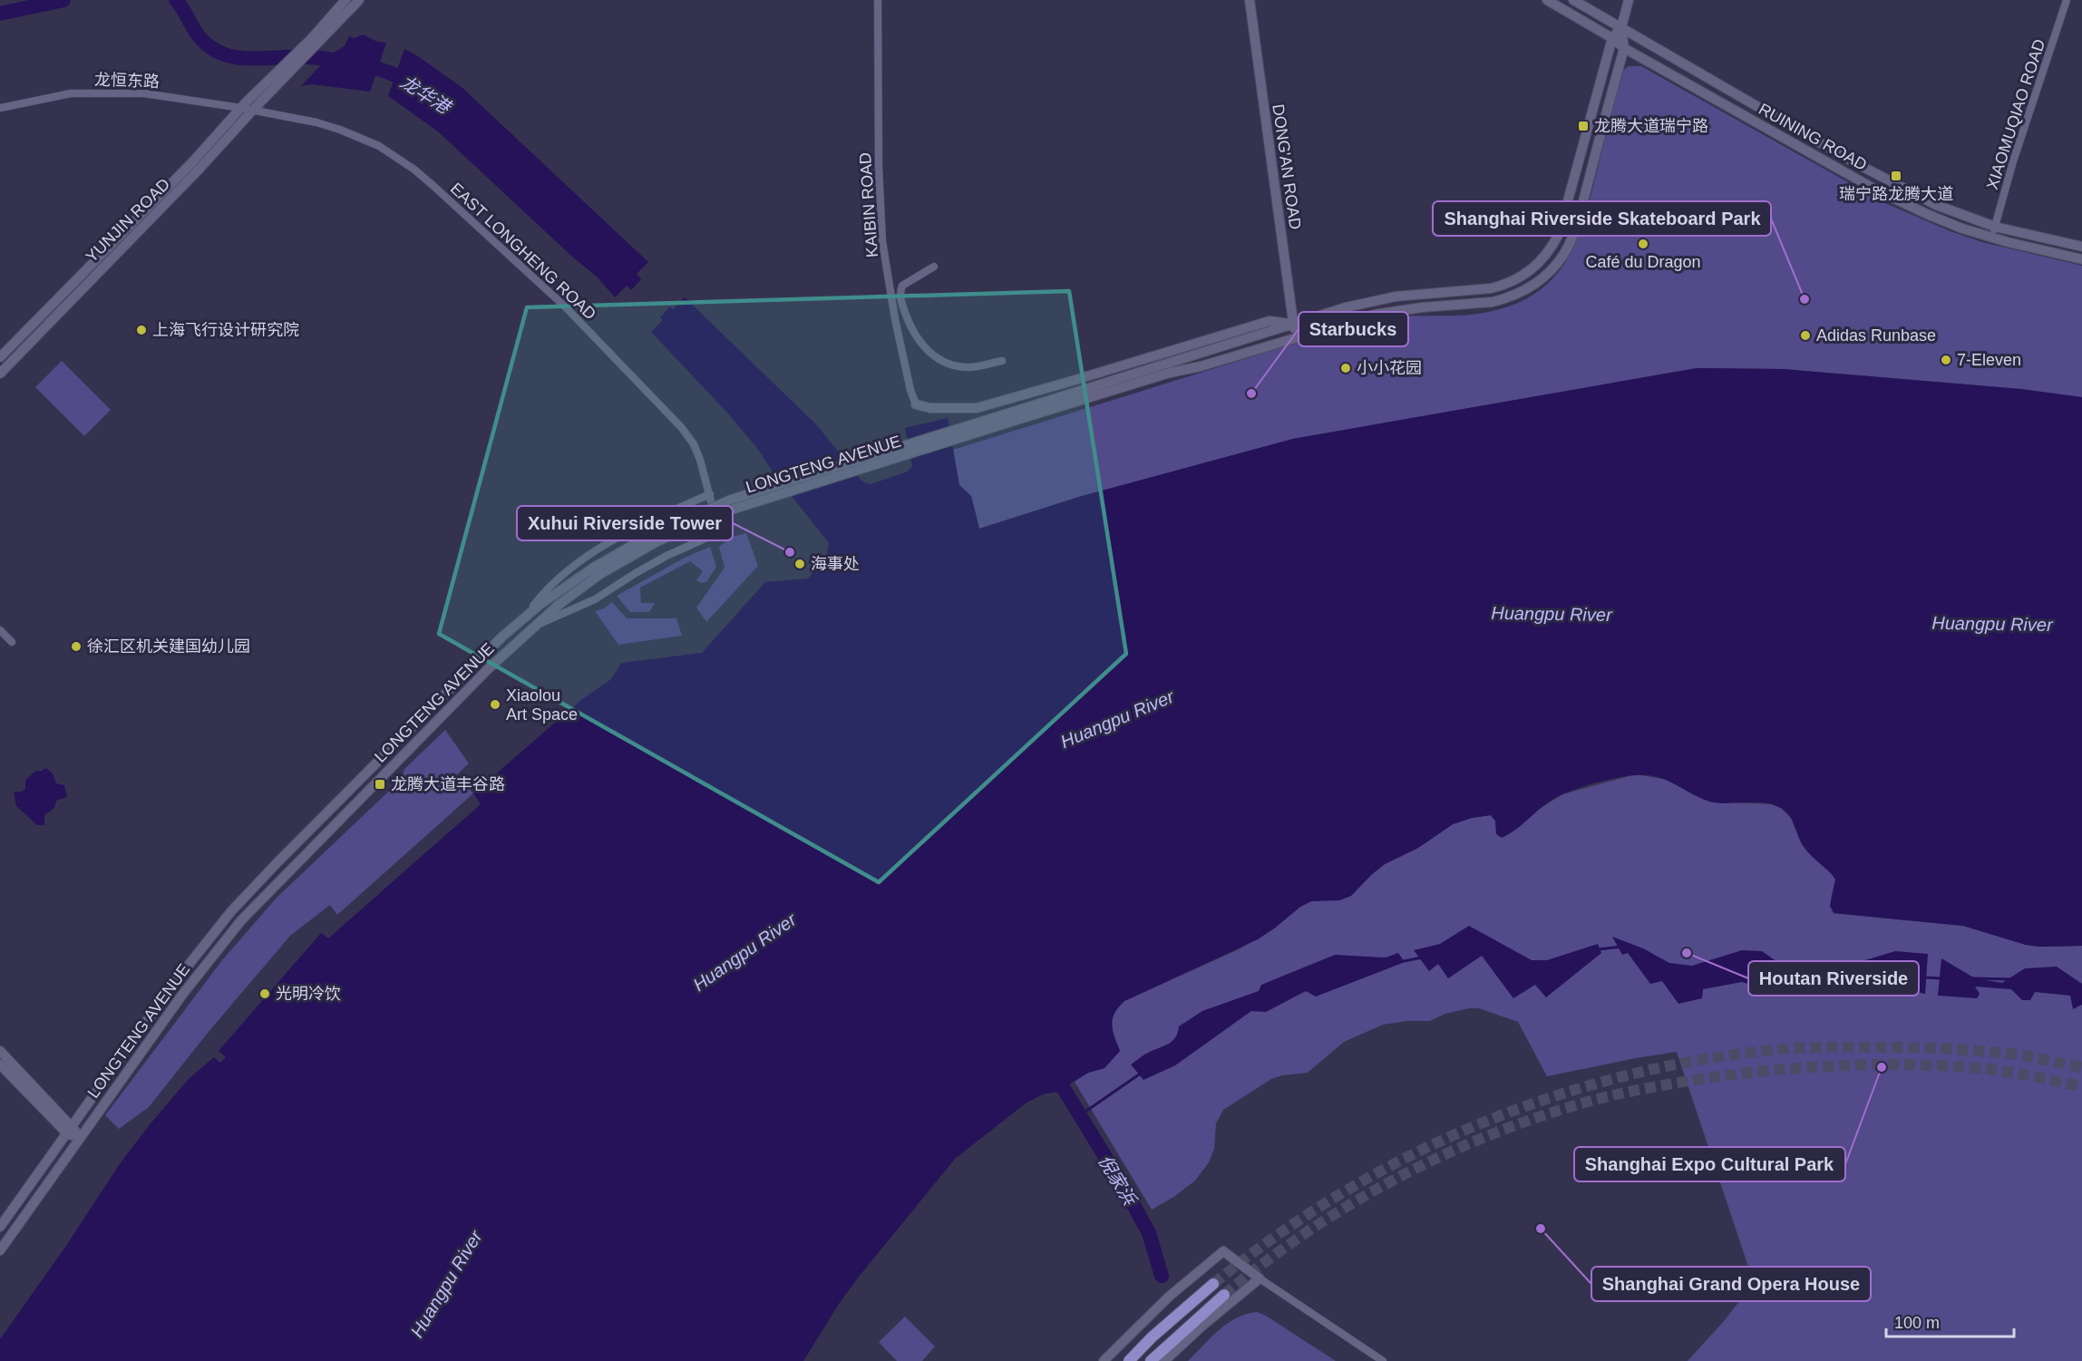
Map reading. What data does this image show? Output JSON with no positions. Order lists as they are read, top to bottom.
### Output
{
  "streets": {
    "main road": [
      "RUINING ROAD",
      "DONG'AN ROAD",
      "YUNJIN ROAD",
      "LONGTENG AVENUE"
    ],
    "street": [
      "龙恒东路",
      "XIAOMUQIAO ROAD",
      "KAIBIN ROAD",
      "EAST LONGHENG ROAD"
    ]
  },
  "crossings": [
    ["龙恒东路", "YUNJIN ROAD"],
    ["龙恒东路", "EAST LONGHENG ROAD"],
    ["XIAOMUQIAO ROAD", "RUINING ROAD"],
    ["RUINING ROAD", "LONGTENG AVENUE"],
    ["DONG'AN ROAD", "LONGTENG AVENUE"],
    ["YUNJIN ROAD", "EAST LONGHENG ROAD"],
    ["EAST LONGHENG ROAD", "LONGTENG AVENUE"]
  ],
  "water": ["龙华港", "Huangpu River", "倪家浜"],
  "places": {
    "transit": ["龙腾大道瑞宁路", "瑞宁路龙腾大道", "龙腾大道丰谷路"],
    "other": [
      "Café du Dragon",
      "Shanghai Riverside Skateboard Park",
      "上海飞行设计研究院",
      "Adidas Runbase",
      "7-Eleven",
      "小小花园",
      "Starbucks",
      "Xuhui Riverside Tower",
      "海事处",
      "徐汇区机关建国幼儿园",
      "Xiaolou Art Space",
      "Houtan Riverside",
      "光明冷饮",
      "Shanghai Expo Cultural Park",
      "Shanghai Grand Opera House"
    ]
  },
  "scale_bar": "100 m"
}
